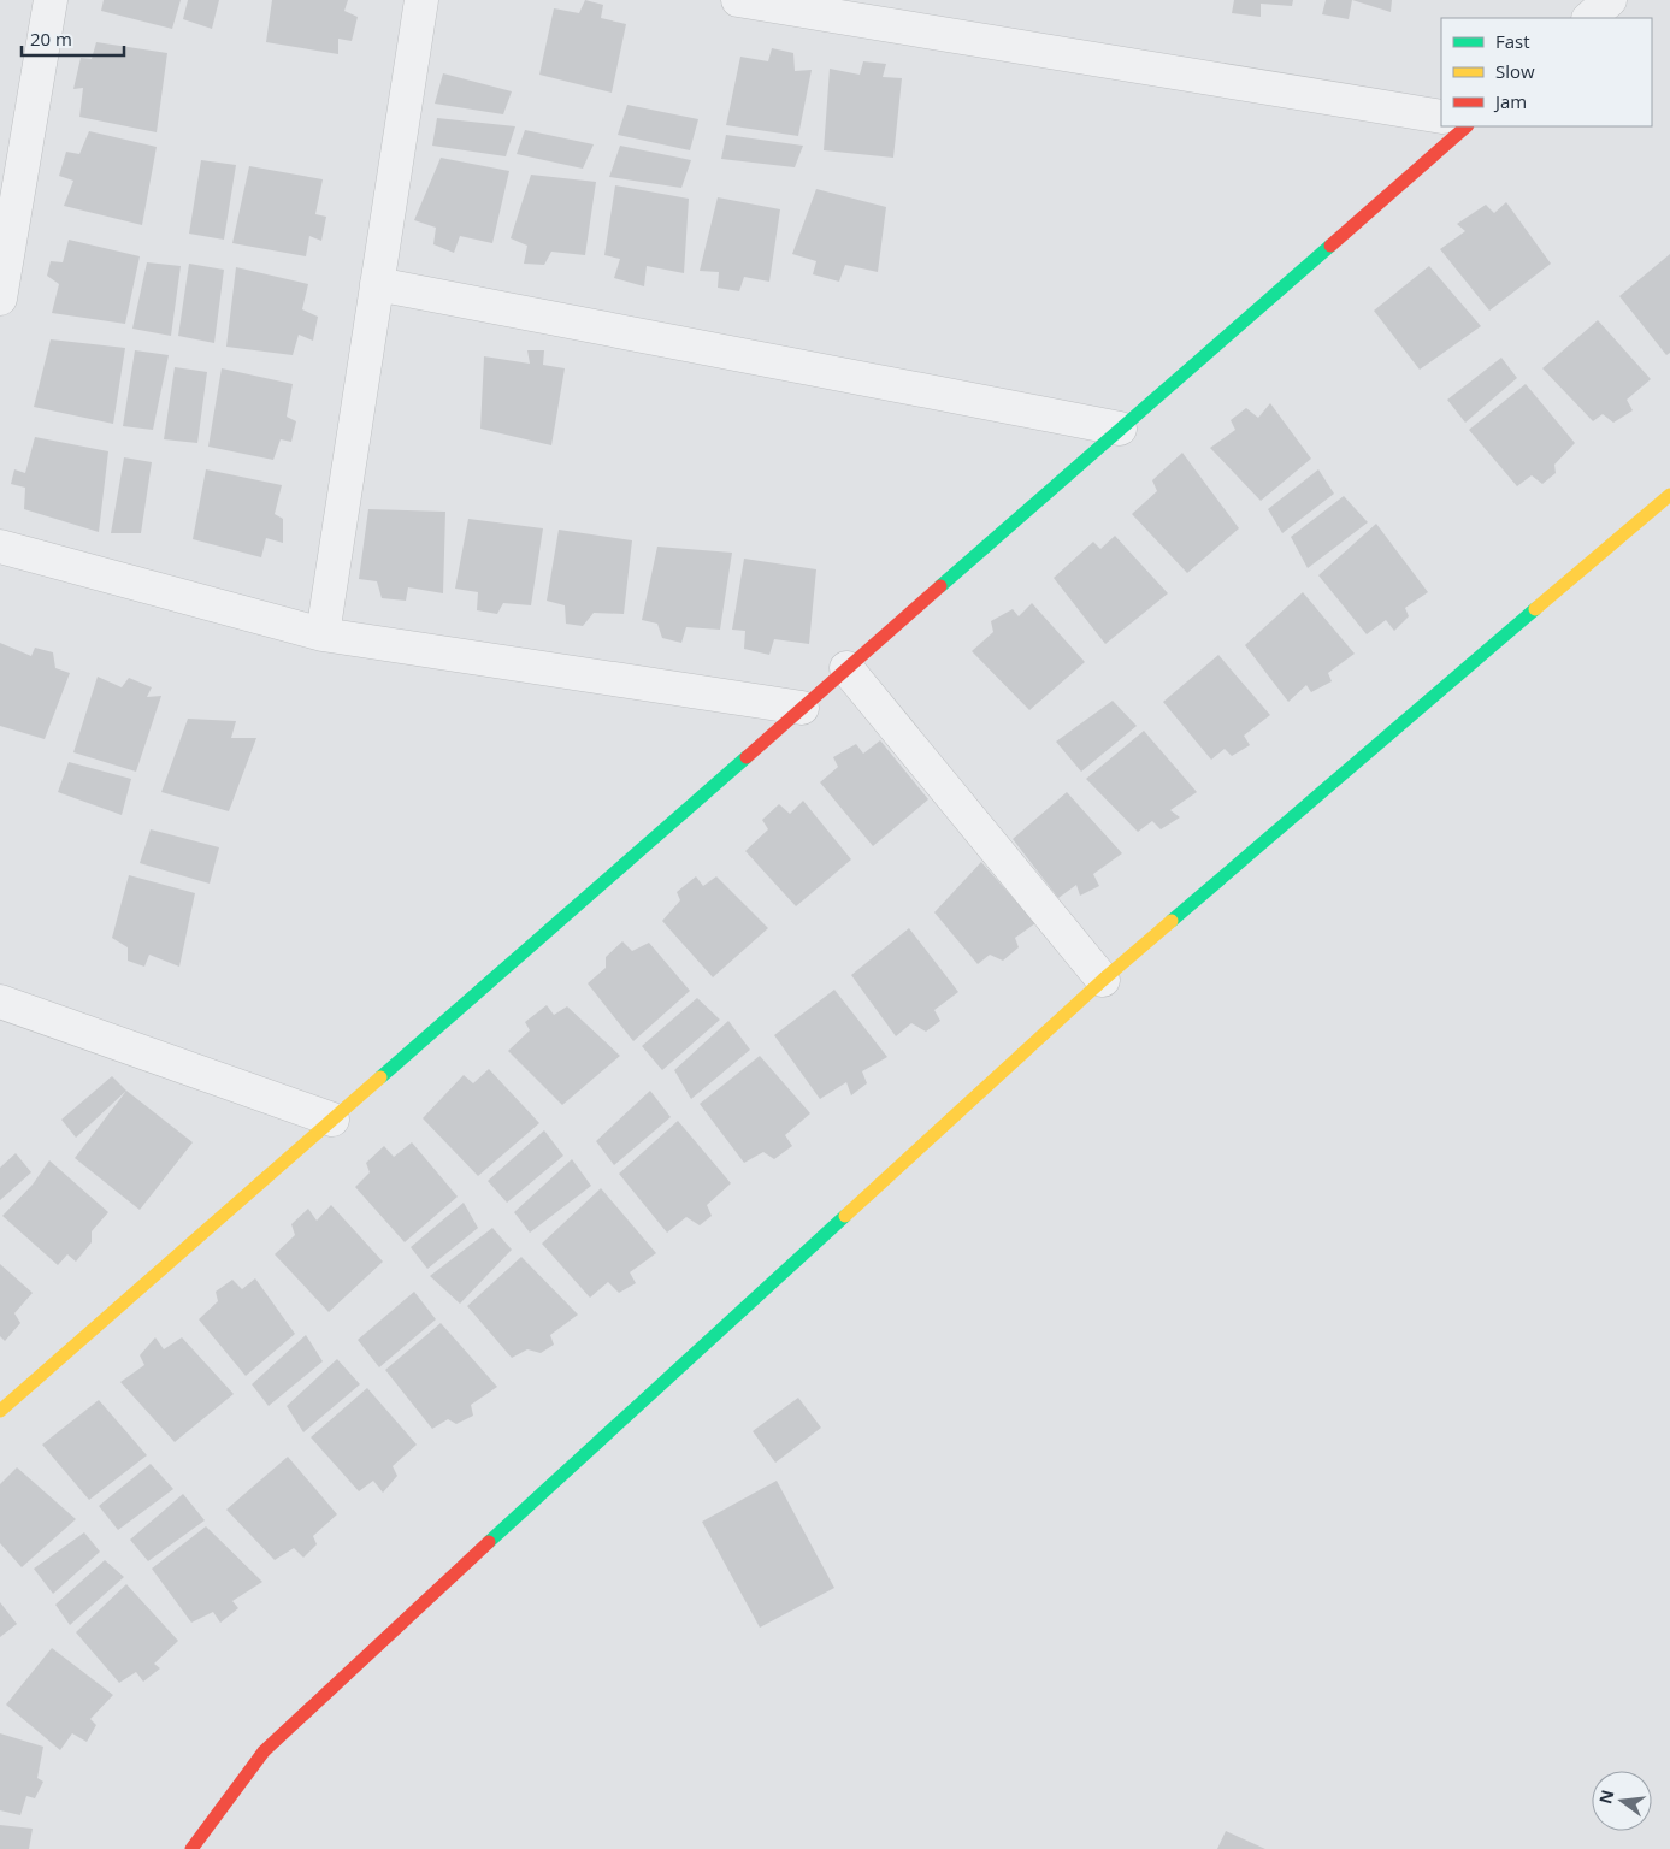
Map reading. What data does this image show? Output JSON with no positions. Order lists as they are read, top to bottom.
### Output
{
  "legend": ["Fast", "Slow", "Jam"],
  "scale_bar": "20 m",
  "north": "left"
}
